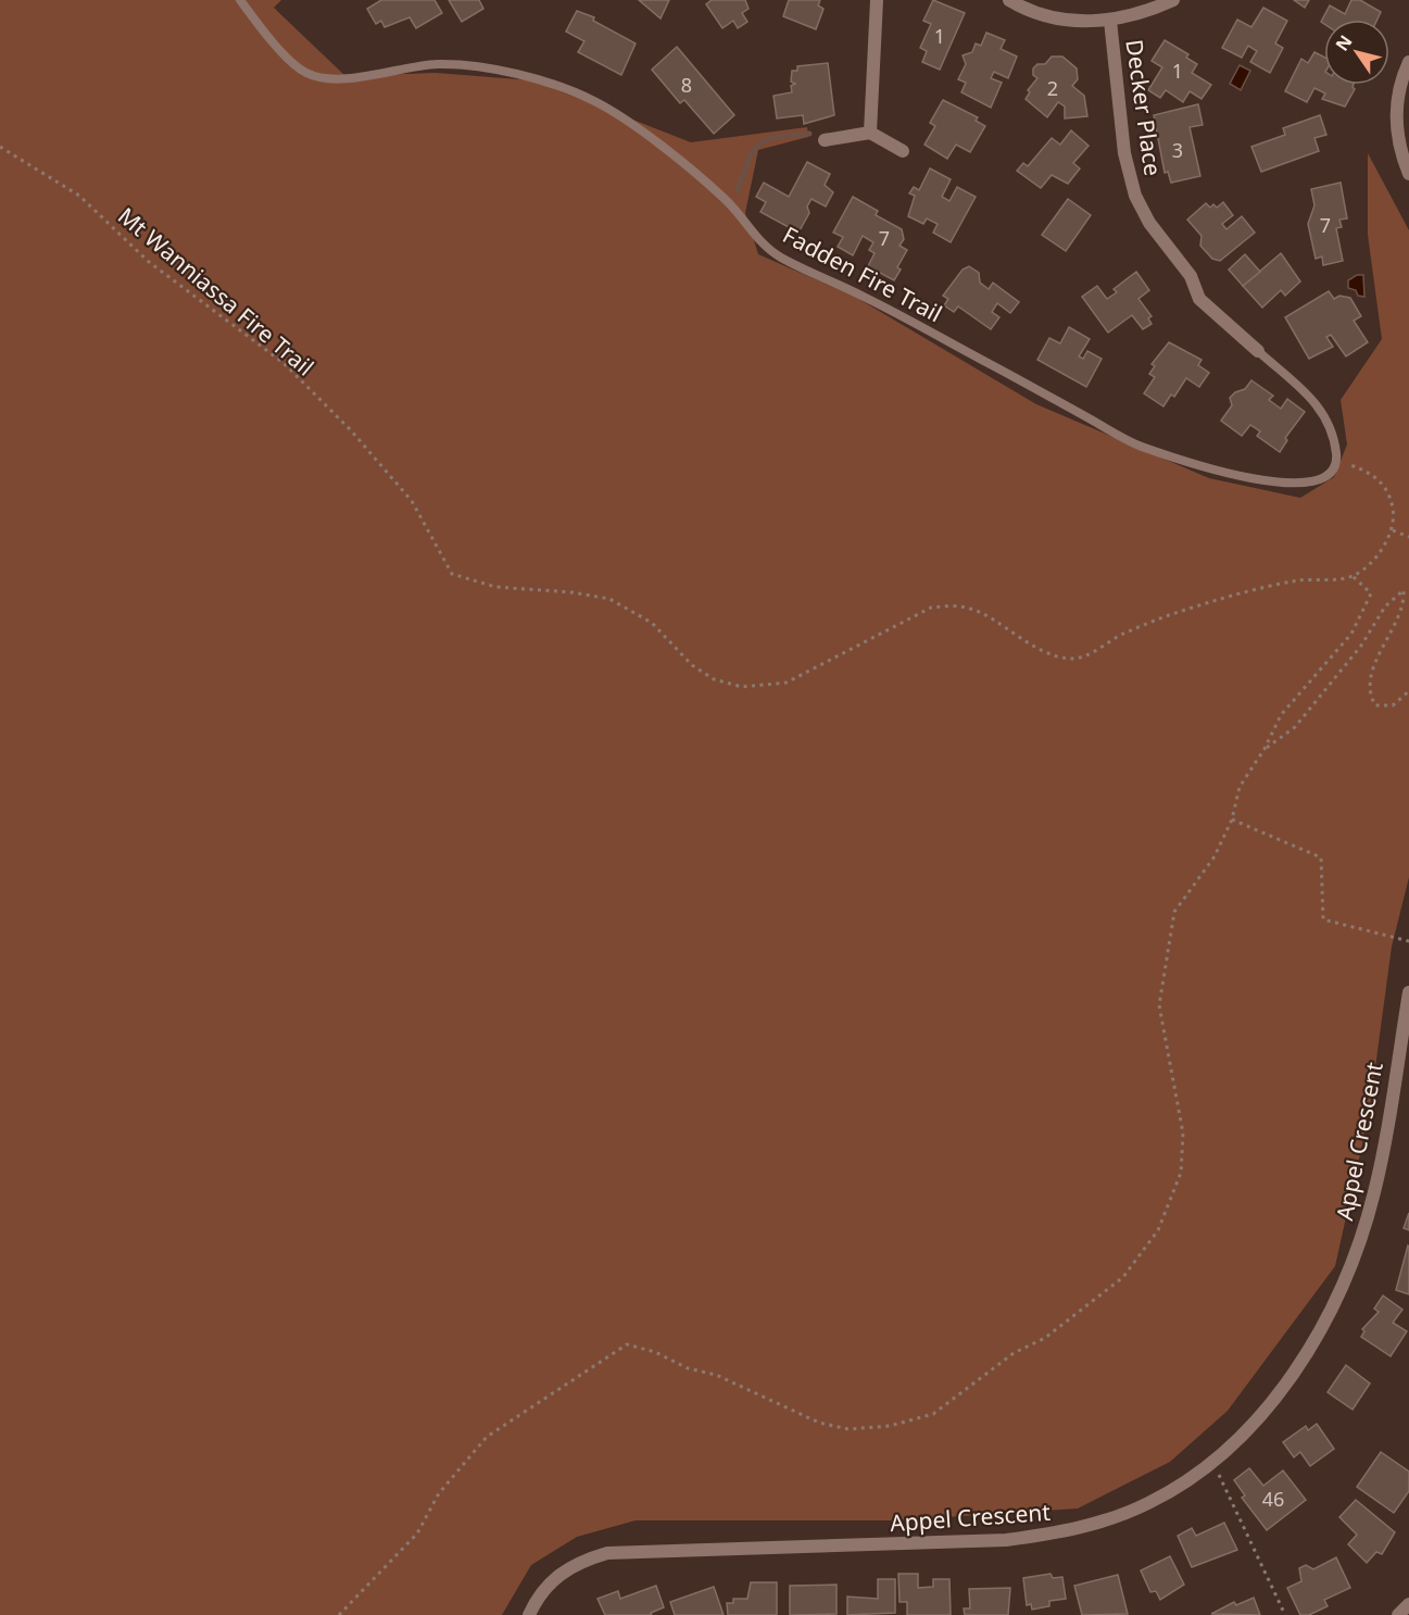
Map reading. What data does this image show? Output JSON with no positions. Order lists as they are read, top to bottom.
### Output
{
  "streets": {
    "street": ["Decker Place", "Appel Crescent"],
    "lane": ["Fadden Fire Trail"],
    "path": ["Mt Wanniassa Fire Trail"]
  },
  "house_numbers": [
    "1",
    "1",
    "8",
    "2",
    "3",
    "7",
    "7",
    "46"
  ],
  "north": "top left"
}
